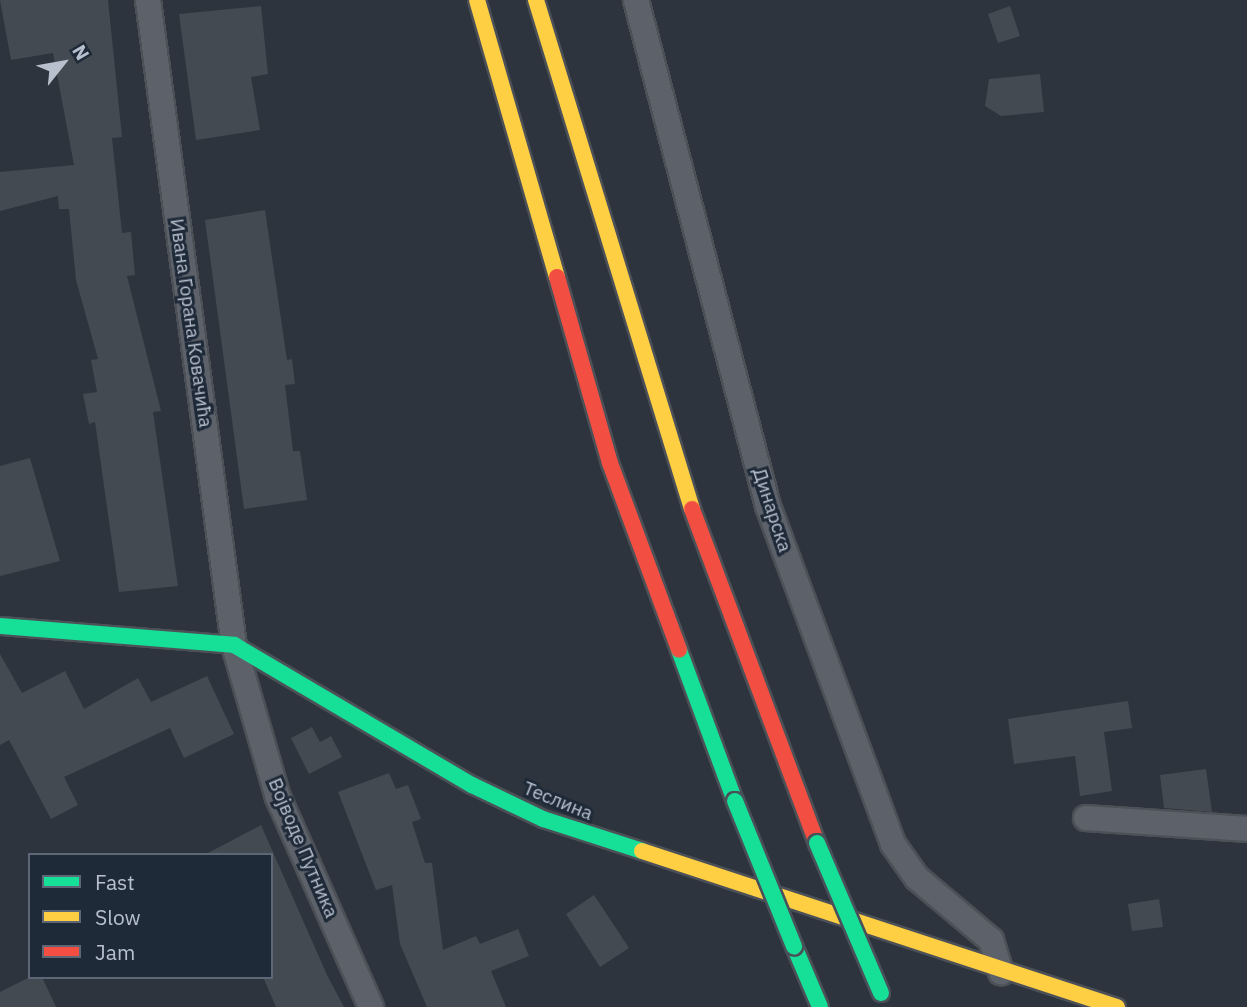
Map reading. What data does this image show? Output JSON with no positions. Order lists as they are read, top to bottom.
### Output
{
  "streets": {
    "main road": ["Теслина"],
    "street": ["Ивана Горана Ковачића", "Динарска", "Војводе Путника"]
  },
  "crossings": [
    ["Ивана Горана Ковачића", "Теслина"],
    ["Ивана Горана Ковачића", "Војводе Путника"],
    ["Динарска", "Теслина"],
    ["Теслина", "Војводе Путника"]
  ],
  "legend": ["Fast", "Slow", "Jam"],
  "north": "top right"
}
